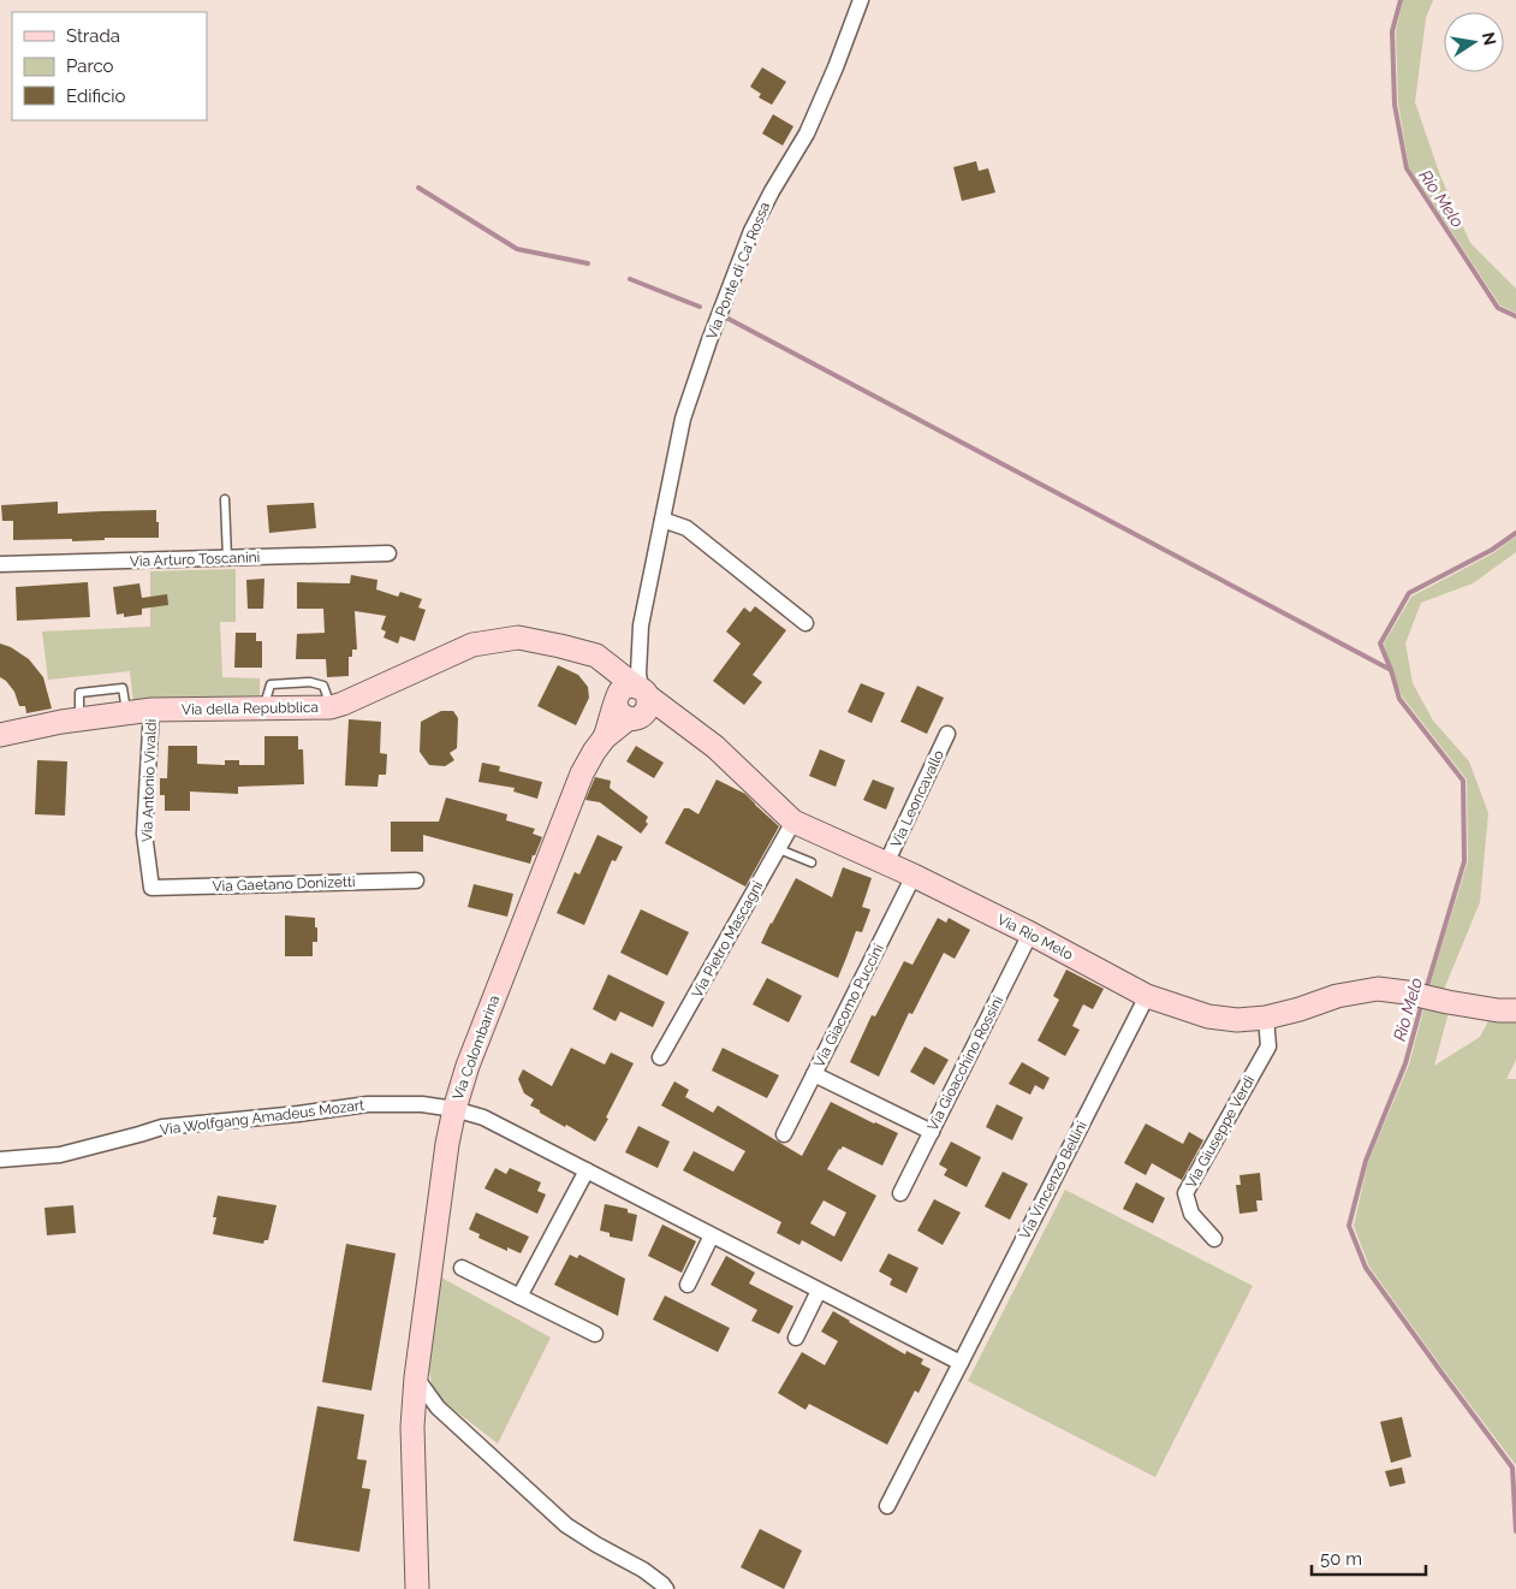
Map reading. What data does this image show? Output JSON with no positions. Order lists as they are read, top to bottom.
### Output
{
  "streets": {
    "street": [
      "Via Ponte di Ca' Rossa",
      "Via Arturo Toscanini",
      "Via della Repubblica",
      "Via Antonio Vivaldi",
      "Via Leoncavallo",
      "Via Gaetano Donizetti",
      "Via Rio Melo",
      "Via Pietro Mascagni",
      "Via Giacomo Puccini",
      "Via Colombarina",
      "Via Gioacchino Rossini",
      "Via Wolfgang Amadeus Mozart",
      "Via Giuseppe Verdi",
      "Via Vincenzo Bellini"
    ]
  },
  "crossings": [
    ["Via Ponte di Ca' Rossa", "Via della Repubblica"],
    ["Via Ponte di Ca' Rossa", "Via Rio Melo"],
    ["Via Ponte di Ca' Rossa", "Via Colombarina"],
    ["Via della Repubblica", "Via Antonio Vivaldi"],
    ["Via della Repubblica", "Via Rio Melo"],
    ["Via della Repubblica", "Via Colombarina"],
    ["Via Antonio Vivaldi", "Via Gaetano Donizetti"],
    ["Via Leoncavallo", "Via Rio Melo"],
    ["Via Rio Melo", "Via Pietro Mascagni"],
    ["Via Rio Melo", "Via Giacomo Puccini"],
    ["Via Rio Melo", "Via Colombarina"],
    ["Via Rio Melo", "Via Gioacchino Rossini"],
    ["Via Rio Melo", "Via Giuseppe Verdi"],
    ["Via Rio Melo", "Via Vincenzo Bellini"],
    ["Via Colombarina", "Via Wolfgang Amadeus Mozart"]
  ],
  "water": ["Rio Melo"],
  "legend": ["Strada", "Parco", "Edificio"],
  "scale_bar": "50 m",
  "north": "right"
}
